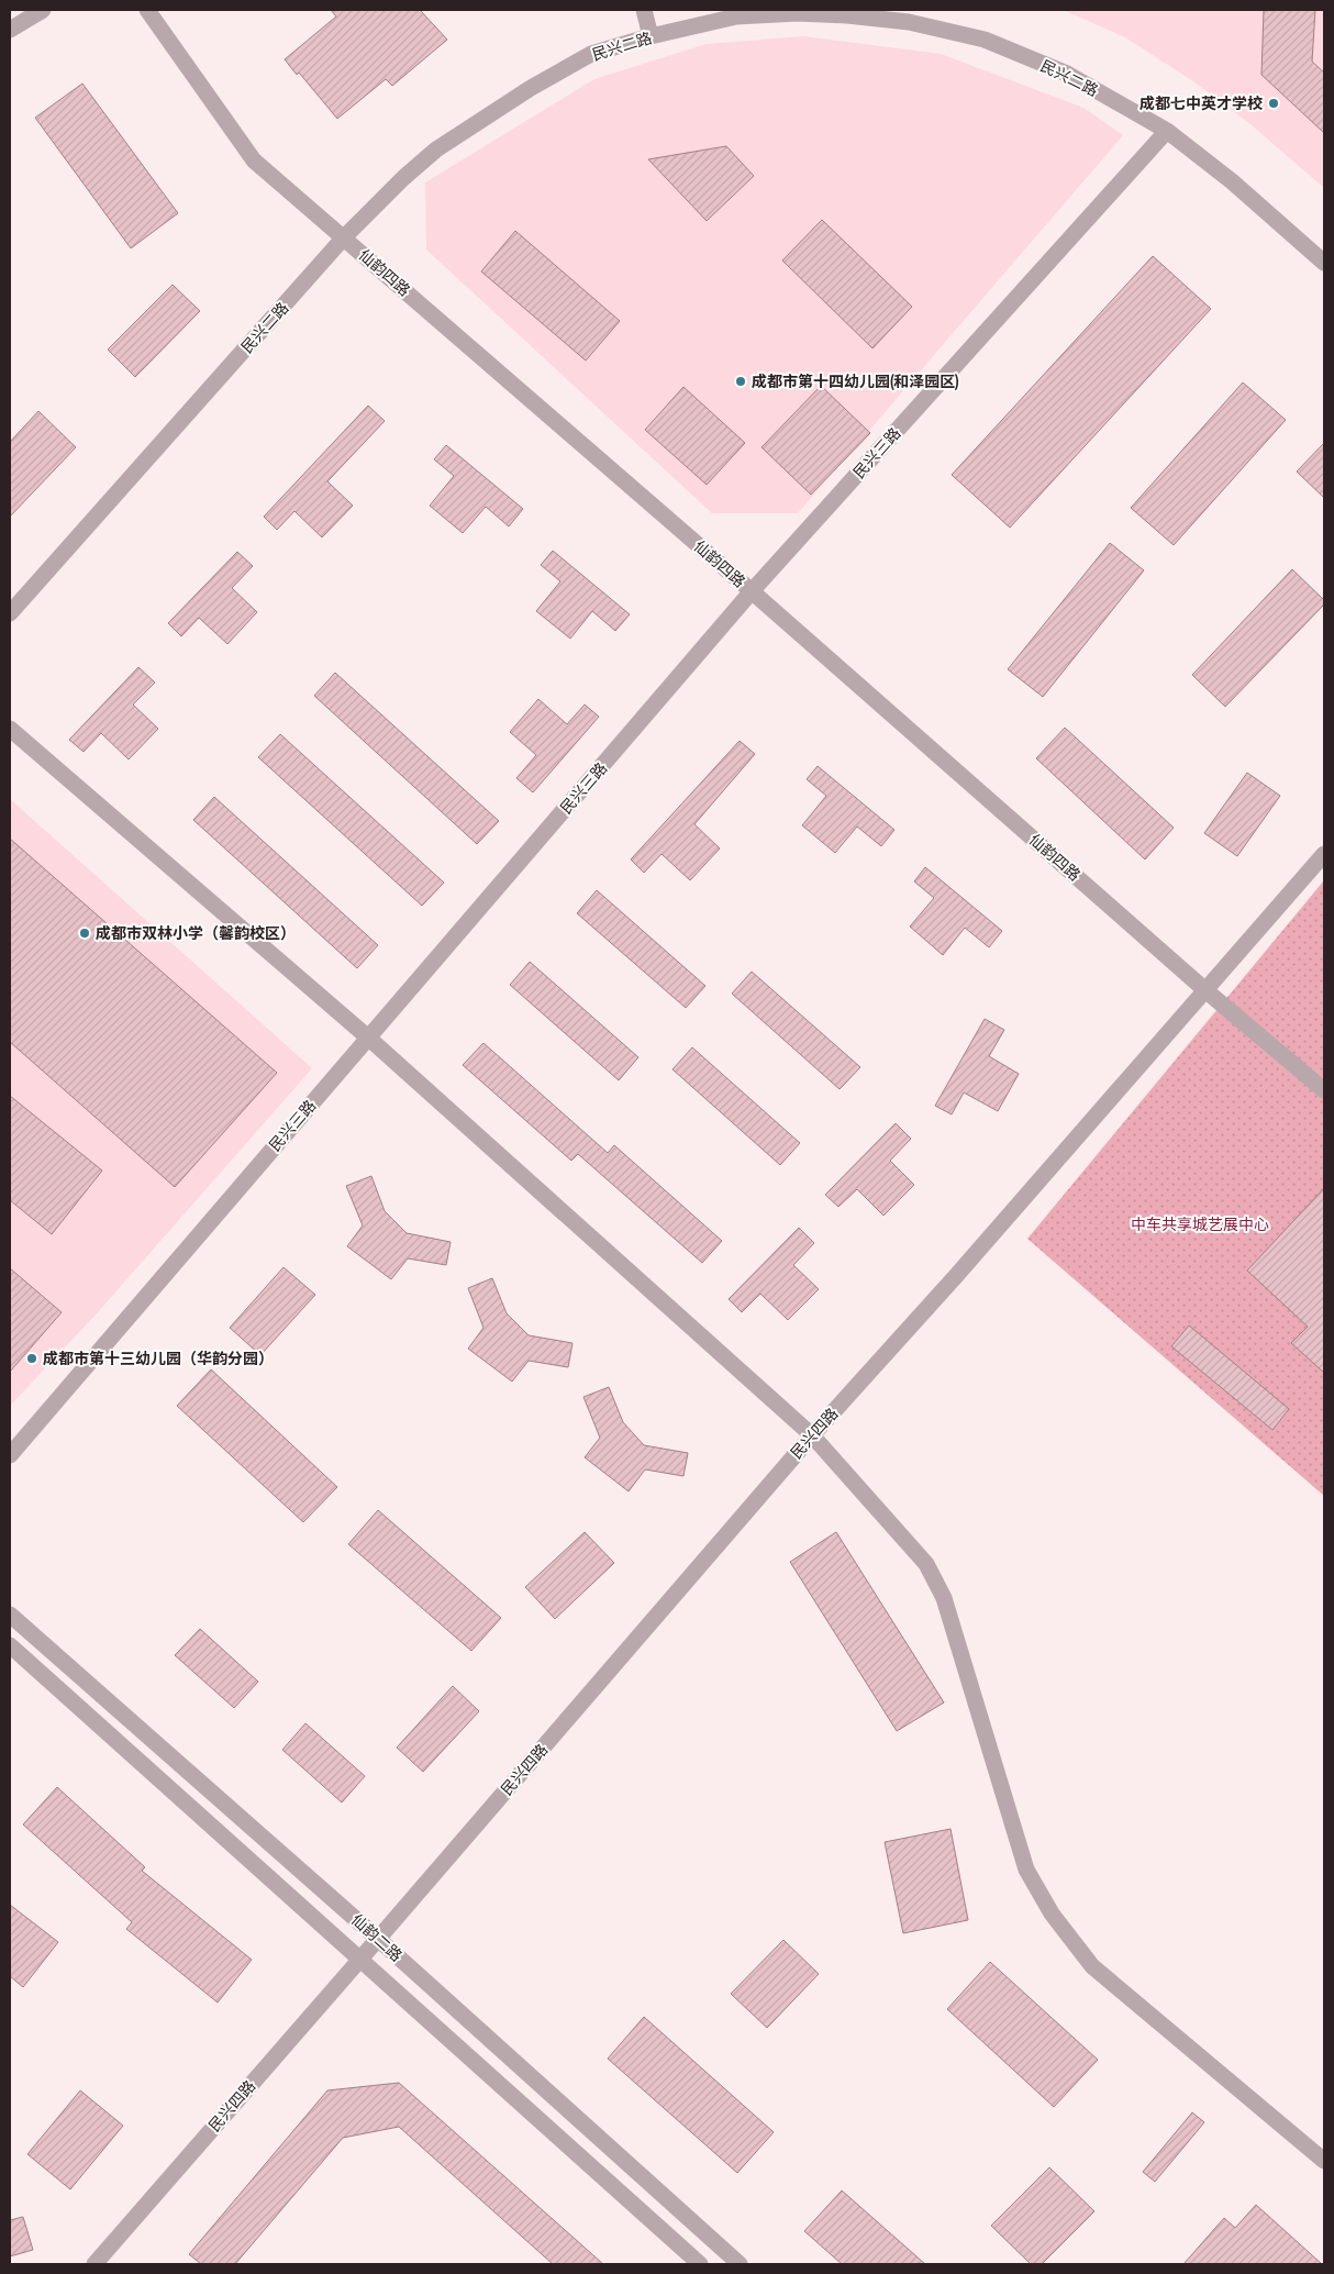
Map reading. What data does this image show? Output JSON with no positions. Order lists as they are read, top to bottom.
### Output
{
  "streets": {
    "street": [
      "民兴二路",
      "仙韵四路",
      "民兴三路",
      "民兴四路",
      "仙韵二路"
    ]
  },
  "crossings": [
    ["民兴二路", "仙韵四路"],
    ["民兴二路", "民兴三路"],
    ["仙韵四路", "民兴三路"],
    ["仙韵四路", "民兴四路"],
    ["民兴四路", "仙韵二路"]
  ],
  "parks": ["中车共享城艺展中心"],
  "places": [
    "成都七中英才学校",
    "成都市第十四幼儿园(和泽园区)",
    "成都市双林小学（馨韵校区）",
    "成都市第十三幼儿园（华韵分园）"
  ]
}
